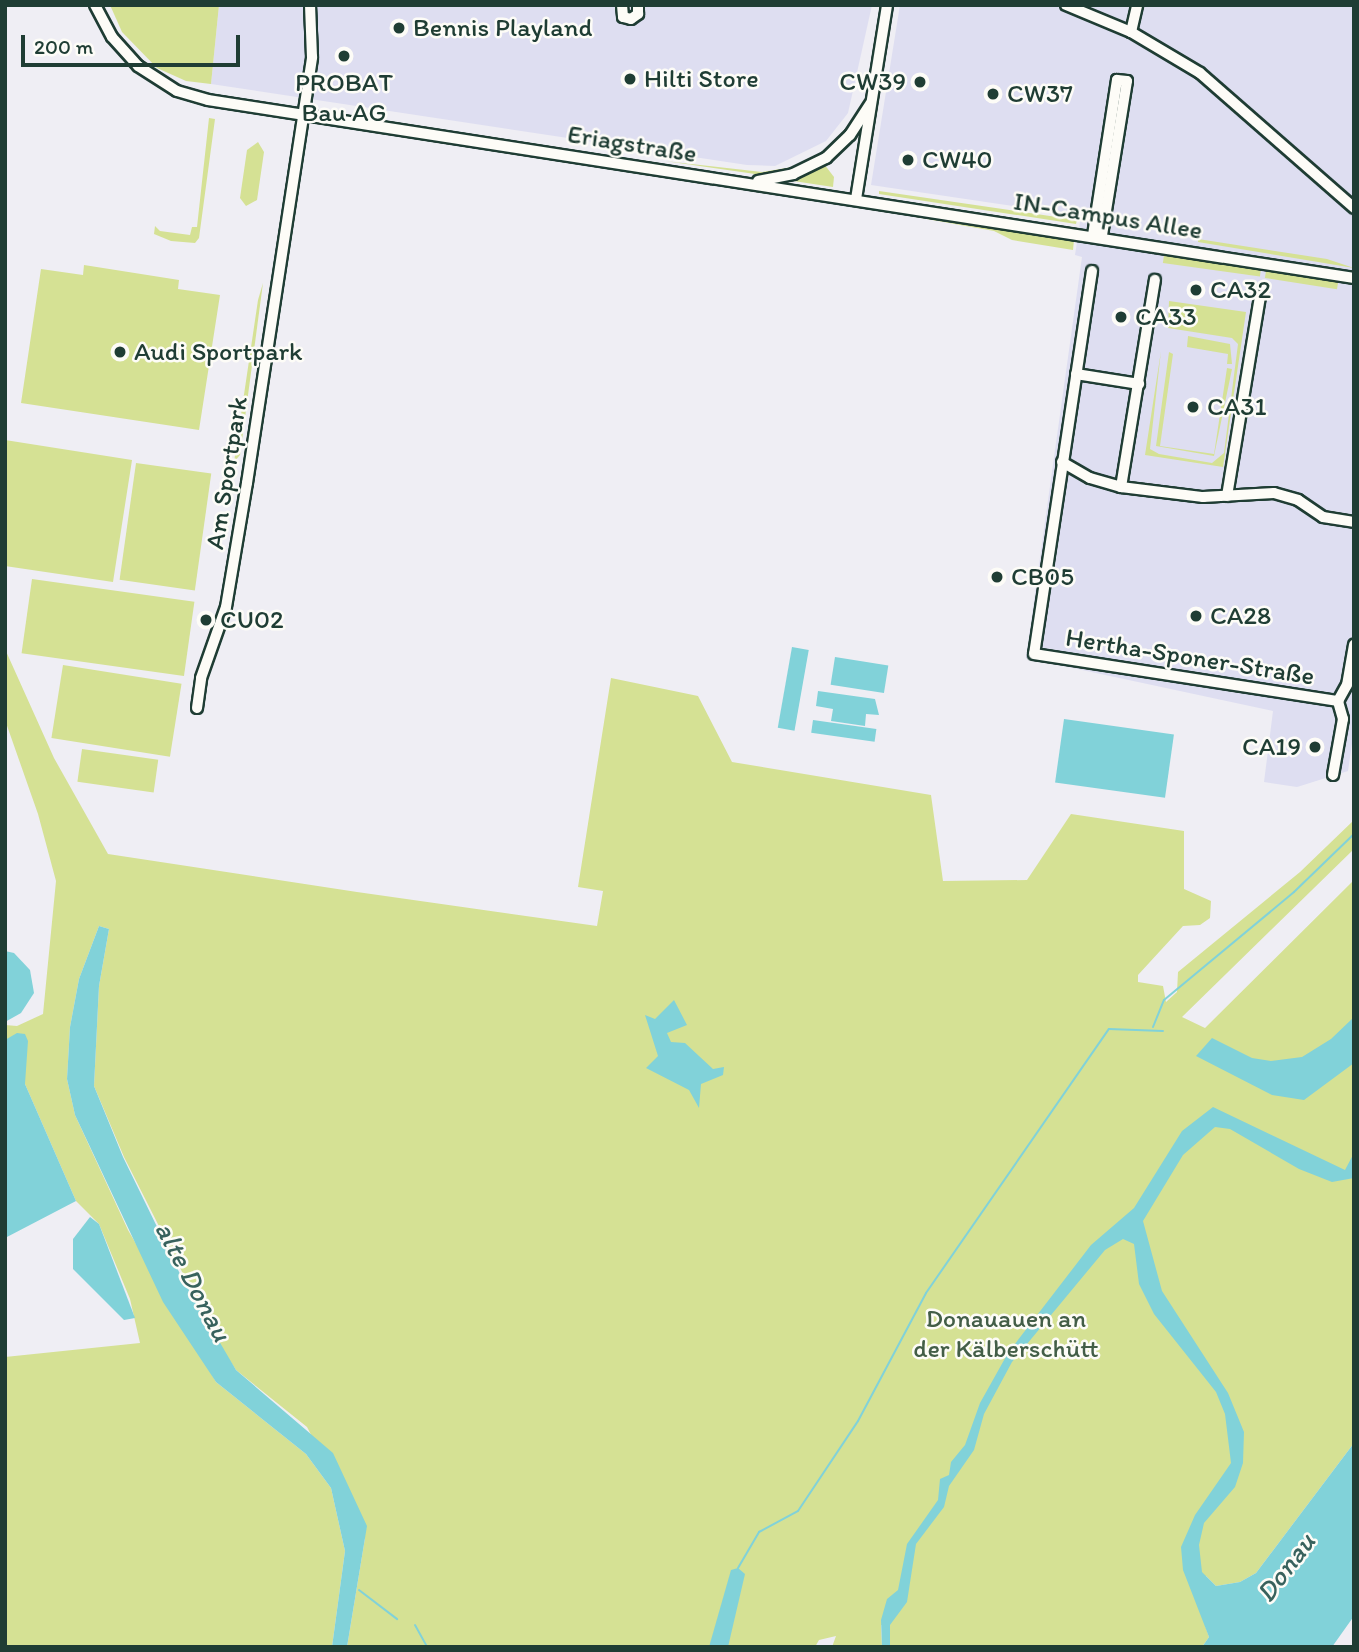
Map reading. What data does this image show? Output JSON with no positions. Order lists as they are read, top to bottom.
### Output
{
  "streets": {
    "street": [
      "Eriagstraße",
      "IN-Campus Allee",
      "Am Sportpark",
      "Hertha-Sponer-Straße"
    ]
  },
  "crossings": [
    ["Eriagstraße", "IN-Campus Allee"],
    ["Eriagstraße", "Am Sportpark"]
  ],
  "water": ["alte Donau", "Donau"],
  "parks": ["Donauauen an der Kälberschütt"],
  "places": [
    "Bennis Playland",
    "PROBAT Bau AG",
    "Hilti Store",
    "CW39",
    "CW37",
    "CW40",
    "CA32",
    "CA33",
    "Audi Sportpark",
    "CA31",
    "CB05",
    "CA28",
    "CU02",
    "CA19"
  ],
  "scale_bar": "200 m"
}
